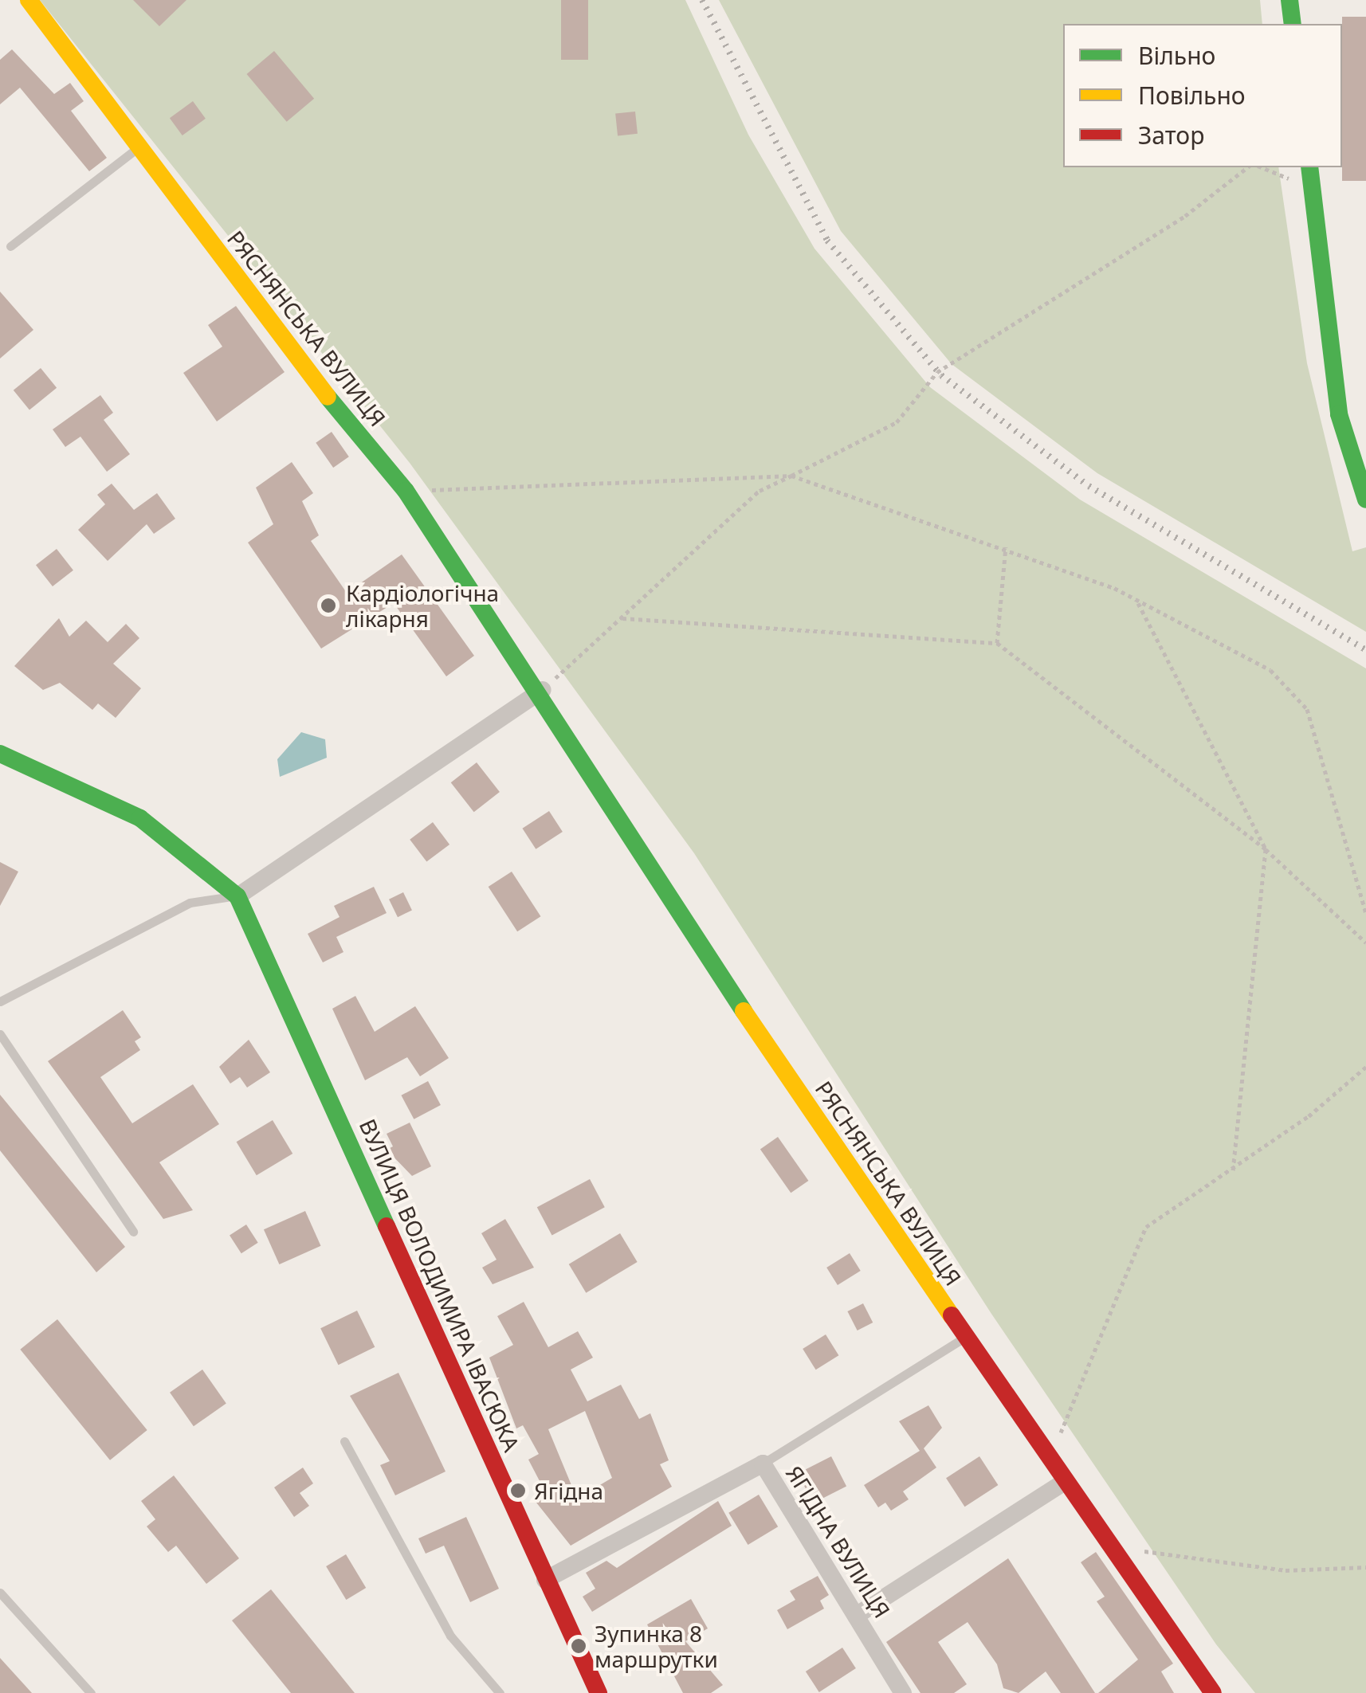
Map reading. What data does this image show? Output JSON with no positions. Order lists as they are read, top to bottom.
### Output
{
  "streets": {
    "street": ["РЯСНЯНСЬКА ВУЛИЦЯ", "ВУЛИЦЯ ВОЛОДИМИРА ІВАСЮКА", "ЯГІДНА ВУЛИЦЯ"]
  },
  "crossings": [
    ["ВУЛИЦЯ ВОЛОДИМИРА ІВАСЮКА", "ЯГІДНА ВУЛИЦЯ"]
  ],
  "places": ["Кардіологічна лікарня", "Ягідна", "Зупинка 8 маршрутки"],
  "legend": ["Вільно", "Повільно", "Затор"]
}
